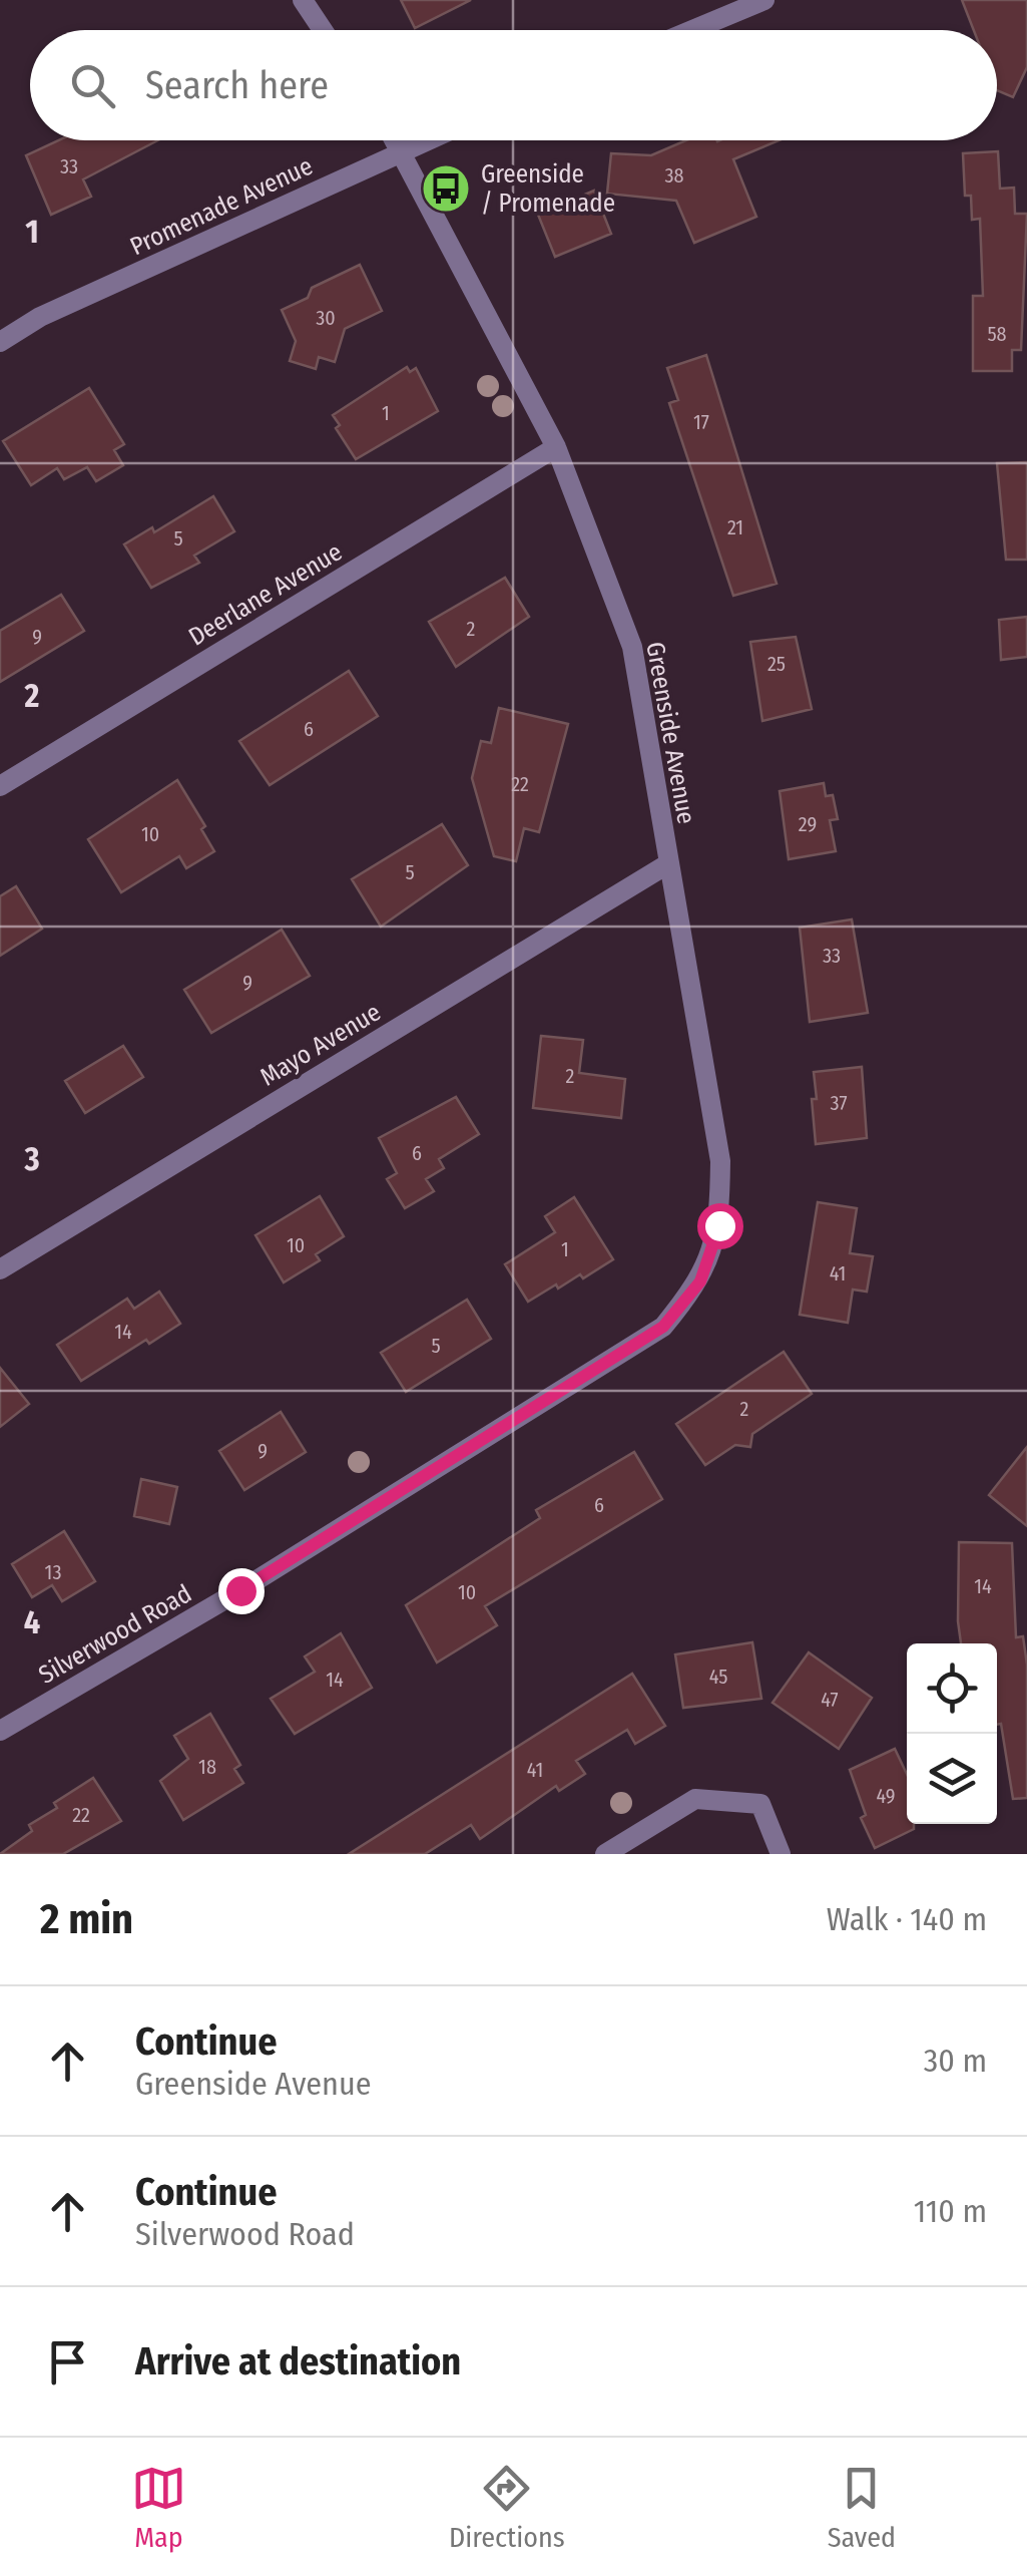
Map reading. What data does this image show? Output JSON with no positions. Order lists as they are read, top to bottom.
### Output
{
  "streets": {
    "street": [
      "Promenade Avenue",
      "Deerlane Avenue",
      "Greenside Avenue",
      "Mayo Avenue",
      "Silverwood Road"
    ]
  },
  "crossings": [
    ["Promenade Avenue", "Greenside Avenue"],
    ["Deerlane Avenue", "Greenside Avenue"],
    ["Greenside Avenue", "Mayo Avenue"],
    ["Greenside Avenue", "Silverwood Road"]
  ],
  "places": {
    "bus stop": ["Greenside / Promenade"]
  },
  "house_numbers": [
    "33",
    "38",
    "30",
    "58",
    "1",
    "17",
    "21",
    "5",
    "2",
    "9",
    "25",
    "6",
    "22",
    "29",
    "10",
    "5",
    "33",
    "9",
    "2",
    "37",
    "6",
    "10",
    "1",
    "41",
    "14",
    "5",
    "2",
    "9",
    "6",
    "13",
    "14",
    "10",
    "45",
    "14",
    "47",
    "18",
    "41",
    "49",
    "22"
  ],
  "page": {
    "search": "Search here",
    "heading": ["2 min", "Walk · 140 m"],
    "list": [
      ["Continue", "Greenside Avenue", "30 m"],
      ["Continue", "Silverwood Road", "110 m"],
      "Arrive at destination"
    ],
    "nav": ["Map", "Directions", "Saved"]
  },
  "grid": {
    "rows": [
      "1",
      "2",
      "3",
      "4"
    ]
  }
}
